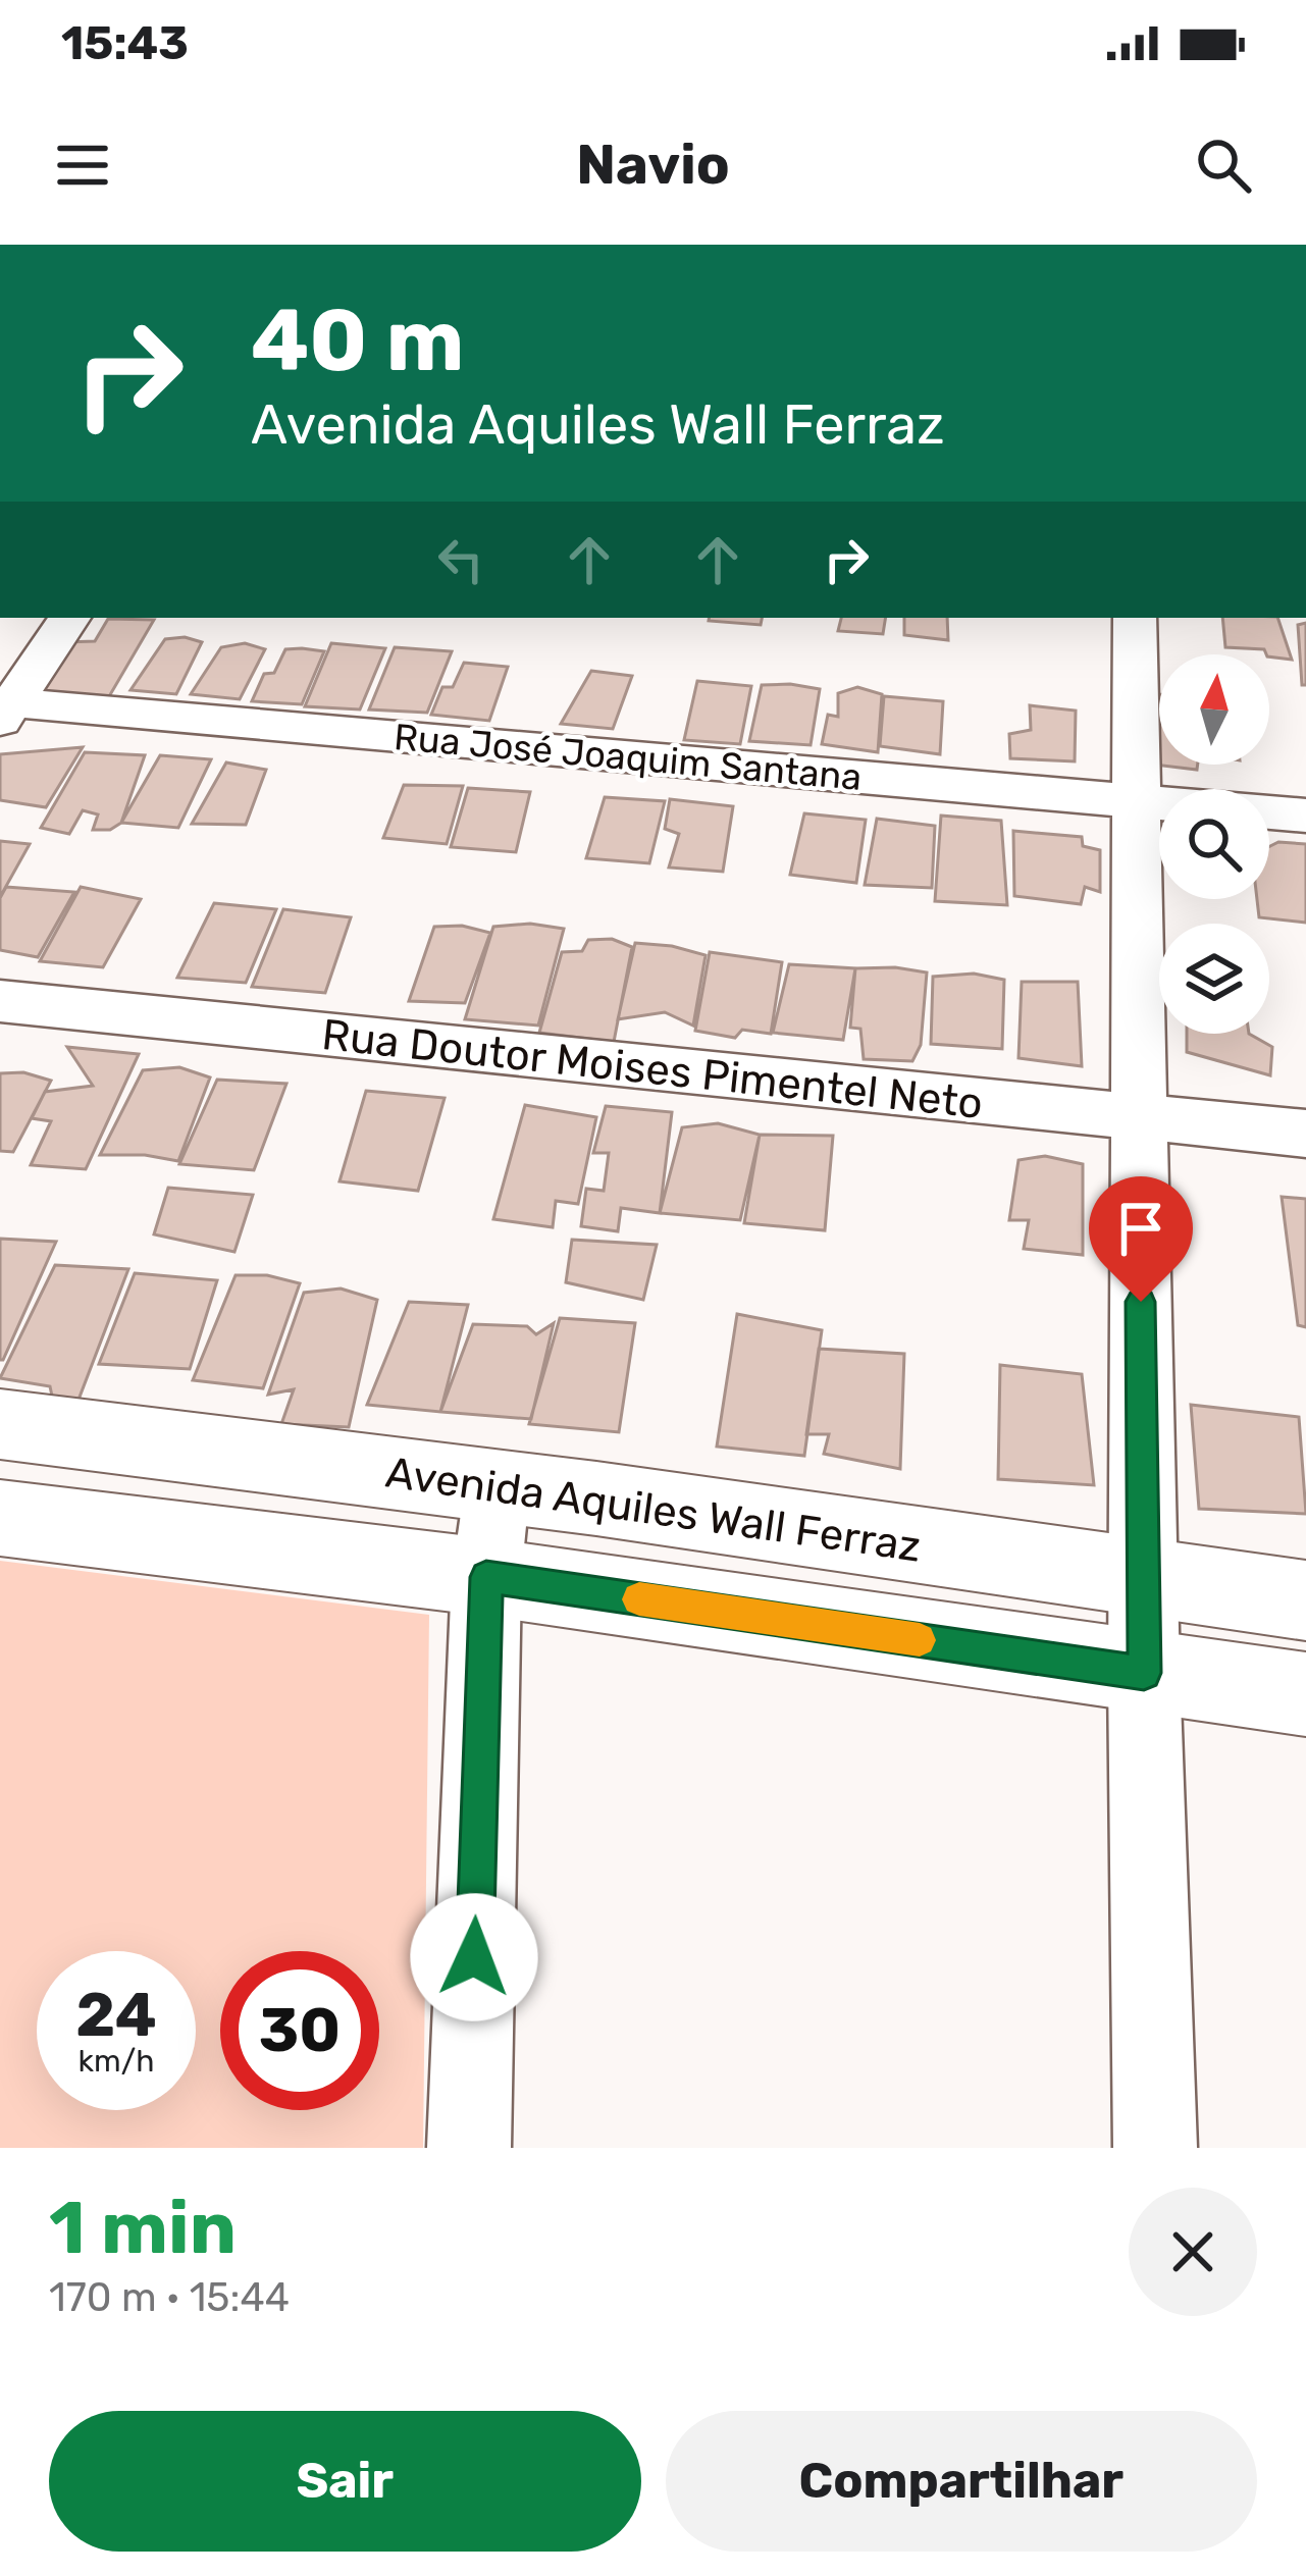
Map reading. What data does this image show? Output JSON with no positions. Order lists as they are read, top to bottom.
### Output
{
  "streets": {
    "main road": ["Avenida Aquiles Wall Ferraz"],
    "street": ["Rua José Joaquim Santana", "Rua Doutor Moises Pimentel Neto"]
  },
  "north": "top",
  "page": {
    "status": "15:43",
    "header": "Navio",
    "turn": ["40 m", "Avenida Aquiles Wall Ferraz"],
    "speed": "24 km/h",
    "limit": "30",
    "heading": ["1 min", "170 m · 15:44"],
    "buttons": ["Sair", "Compartilhar"]
  }
}
